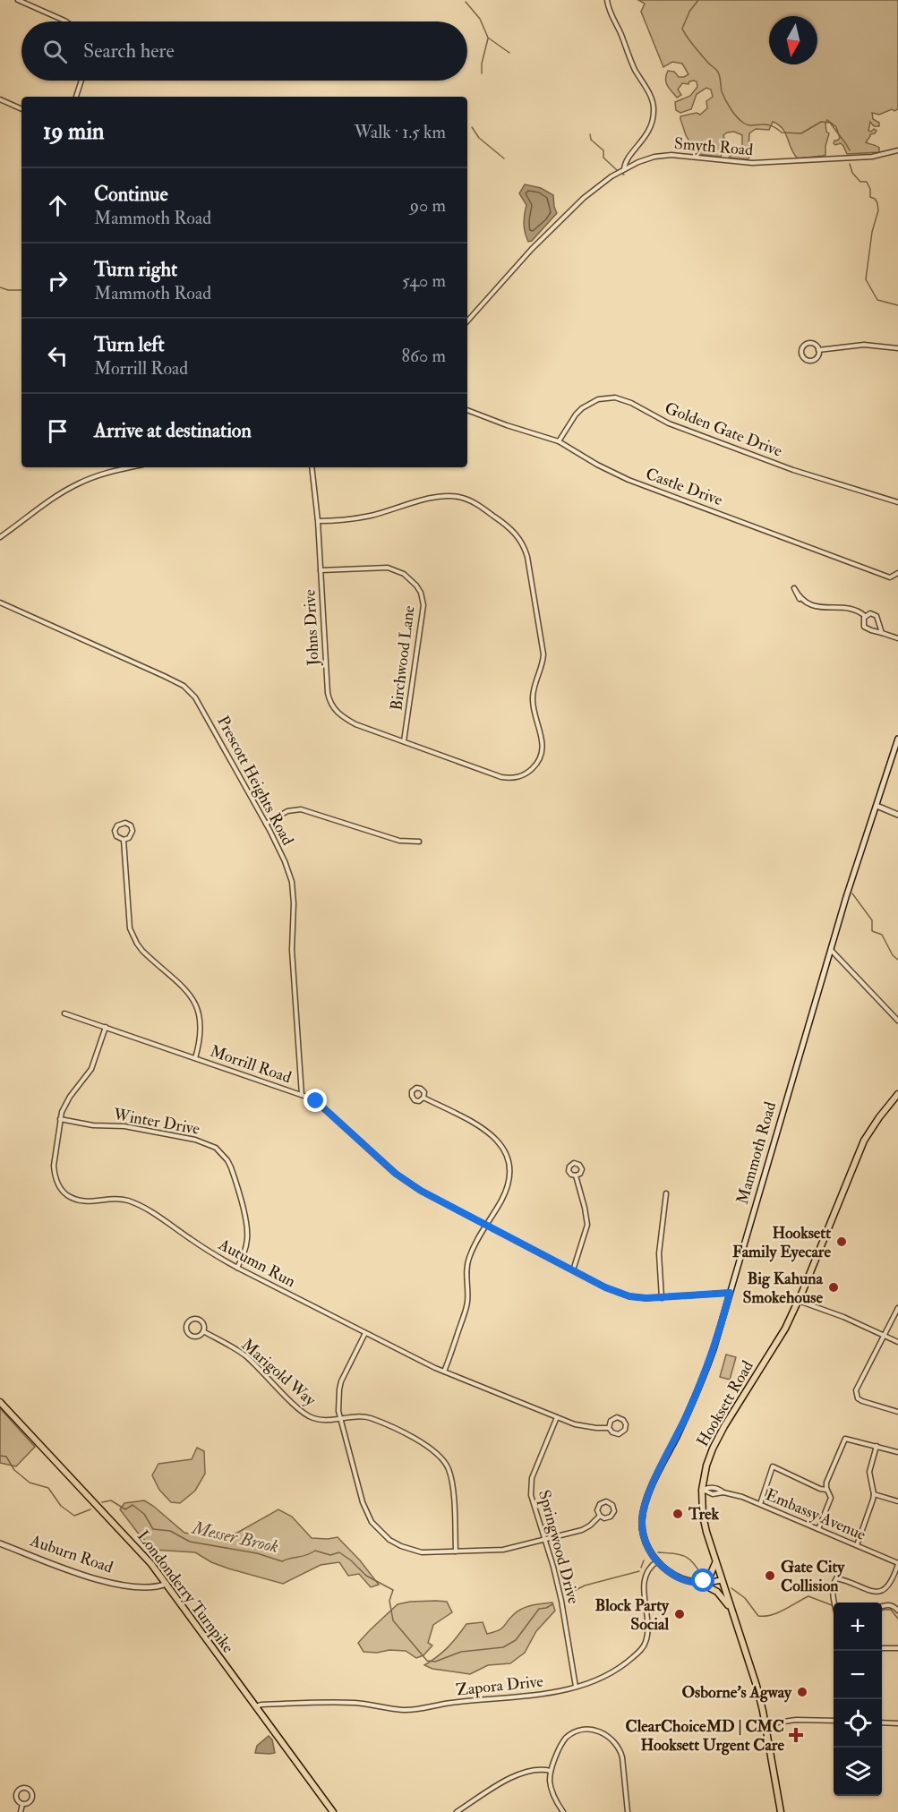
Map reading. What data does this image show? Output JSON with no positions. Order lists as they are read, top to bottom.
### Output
{
  "streets": {
    "main road": [
      "Mammoth Road",
      "Hooksett Road",
      "Auburn Road",
      "Londonderry Turnpike"
    ],
    "street": [
      "Smyth Road",
      "Golden Gate Drive",
      "Castle Drive",
      "Johns Drive",
      "Birchwood Lane",
      "Prescott Heights Road",
      "Morrill Road",
      "Winter Drive",
      "Autumn Run",
      "Marigold Way",
      "Embassy Avenue",
      "Springwood Drive",
      "Zapora Drive"
    ]
  },
  "crossings": [
    ["Golden Gate Drive", "Castle Drive"],
    ["Johns Drive", "Birchwood Lane"],
    ["Prescott Heights Road", "Morrill Road"],
    ["Morrill Road", "Mammoth Road"],
    ["Morrill Road", "Autumn Run"],
    ["Winter Drive", "Autumn Run"],
    ["Mammoth Road", "Hooksett Road"],
    ["Mammoth Road", "Zapora Drive"],
    ["Autumn Run", "Springwood Drive"],
    ["Hooksett Road", "Embassy Avenue"],
    ["Springwood Drive", "Zapora Drive"],
    ["Auburn Road", "Londonderry Turnpike"],
    ["Londonderry Turnpike", "Zapora Drive"]
  ],
  "water": ["Messer Brook"],
  "places": {
    "other": [
      "Hooksett Family Eyecare",
      "Big Kahuna Smokehouse",
      "Trek",
      "Gate City Collision",
      "Block Party Social",
      "Osborne's Agway"
    ],
    "health": ["ClearChoiceMD | CMC Hooksett Urgent Care"]
  },
  "north": "bottom",
  "page": {
    "search": "Search here",
    "heading": ["19 min", "Walk · 1.5 km"],
    "list": [
      ["Continue", "Mammoth Road", "90 m"],
      ["Turn right", "Mammoth Road", "540 m"],
      ["Turn left", "Morrill Road", "860 m"],
      "Arrive at destination"
    ],
    "map_buttons": ["+", "−"]
  }
}
